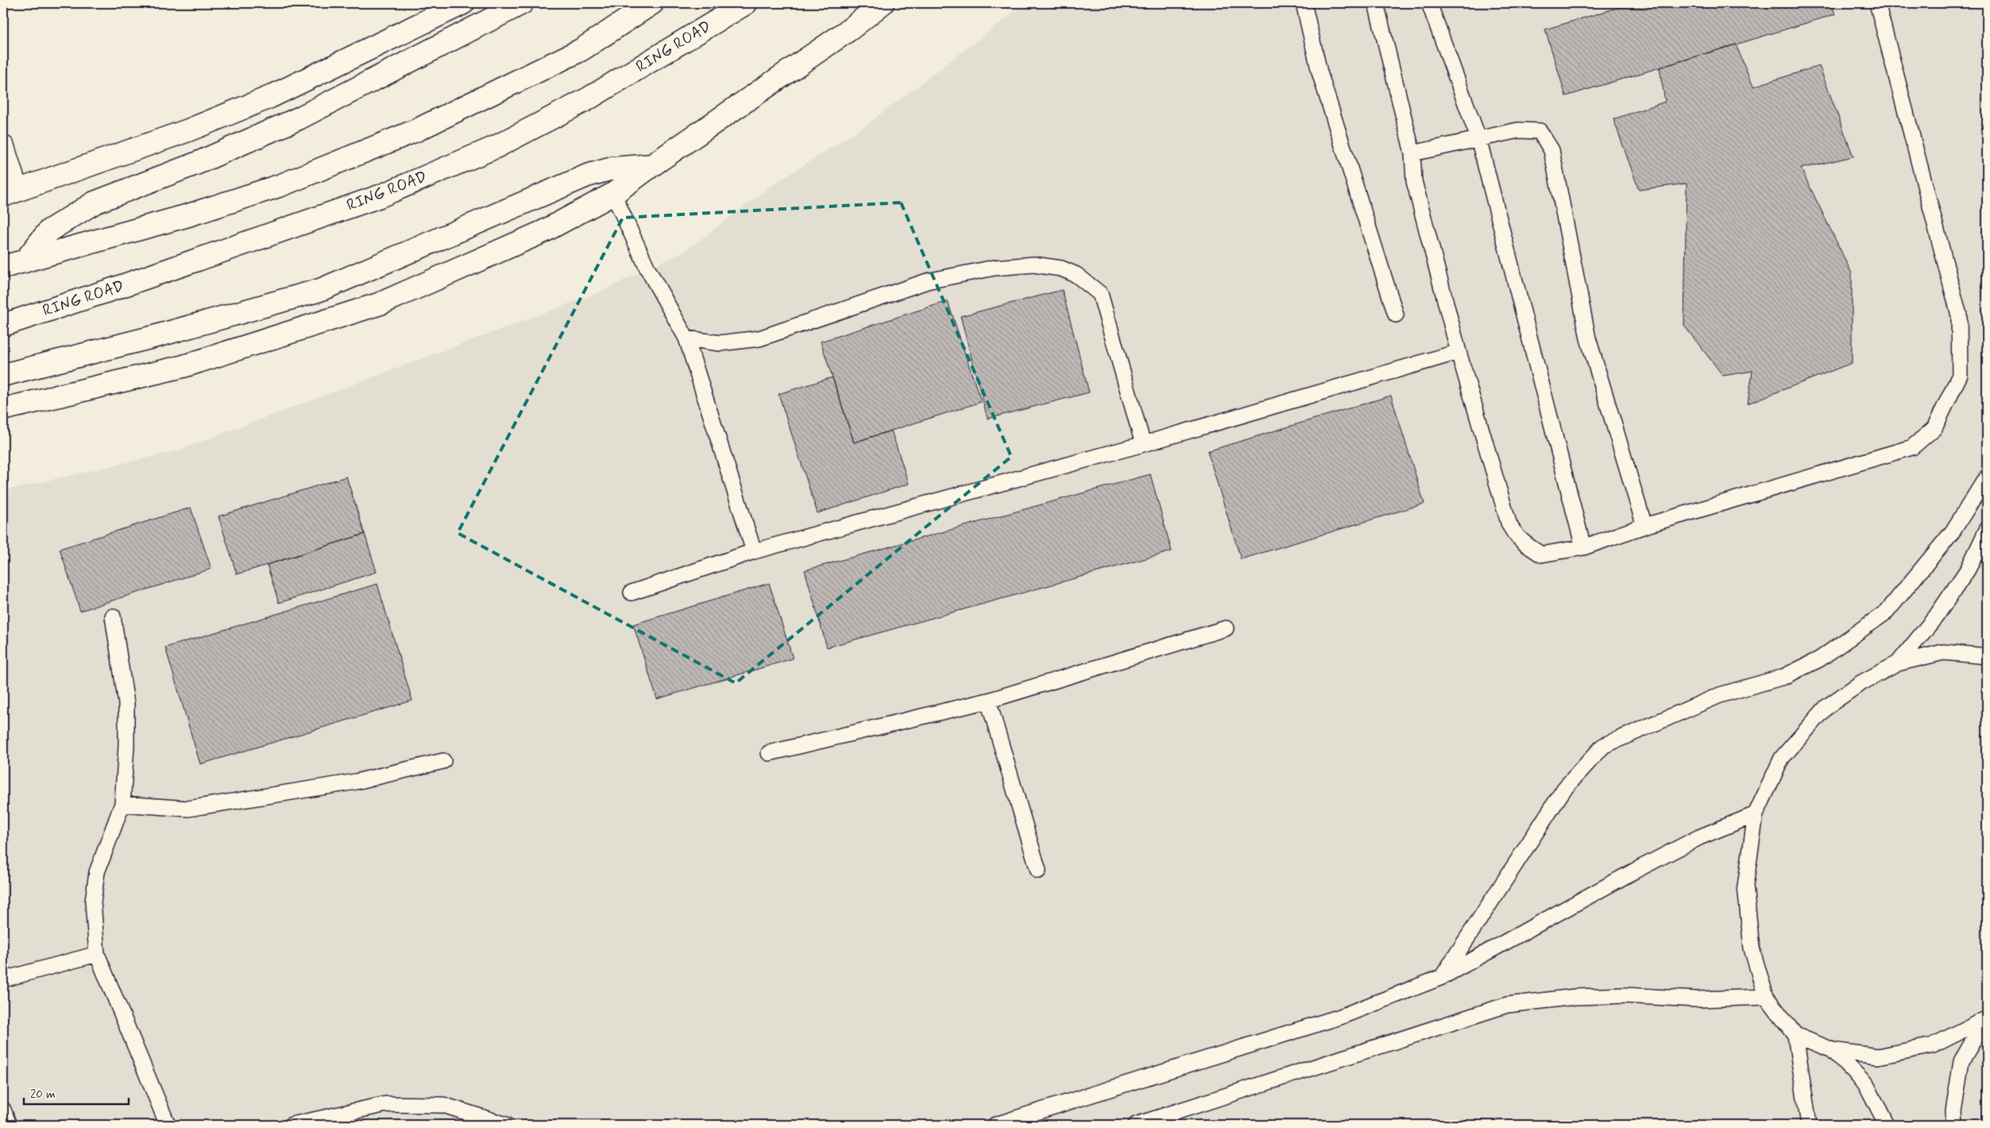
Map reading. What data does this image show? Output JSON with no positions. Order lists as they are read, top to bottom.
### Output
{
  "streets": {
    "main road": ["RING ROAD"]
  },
  "scale_bar": "20 m"
}
